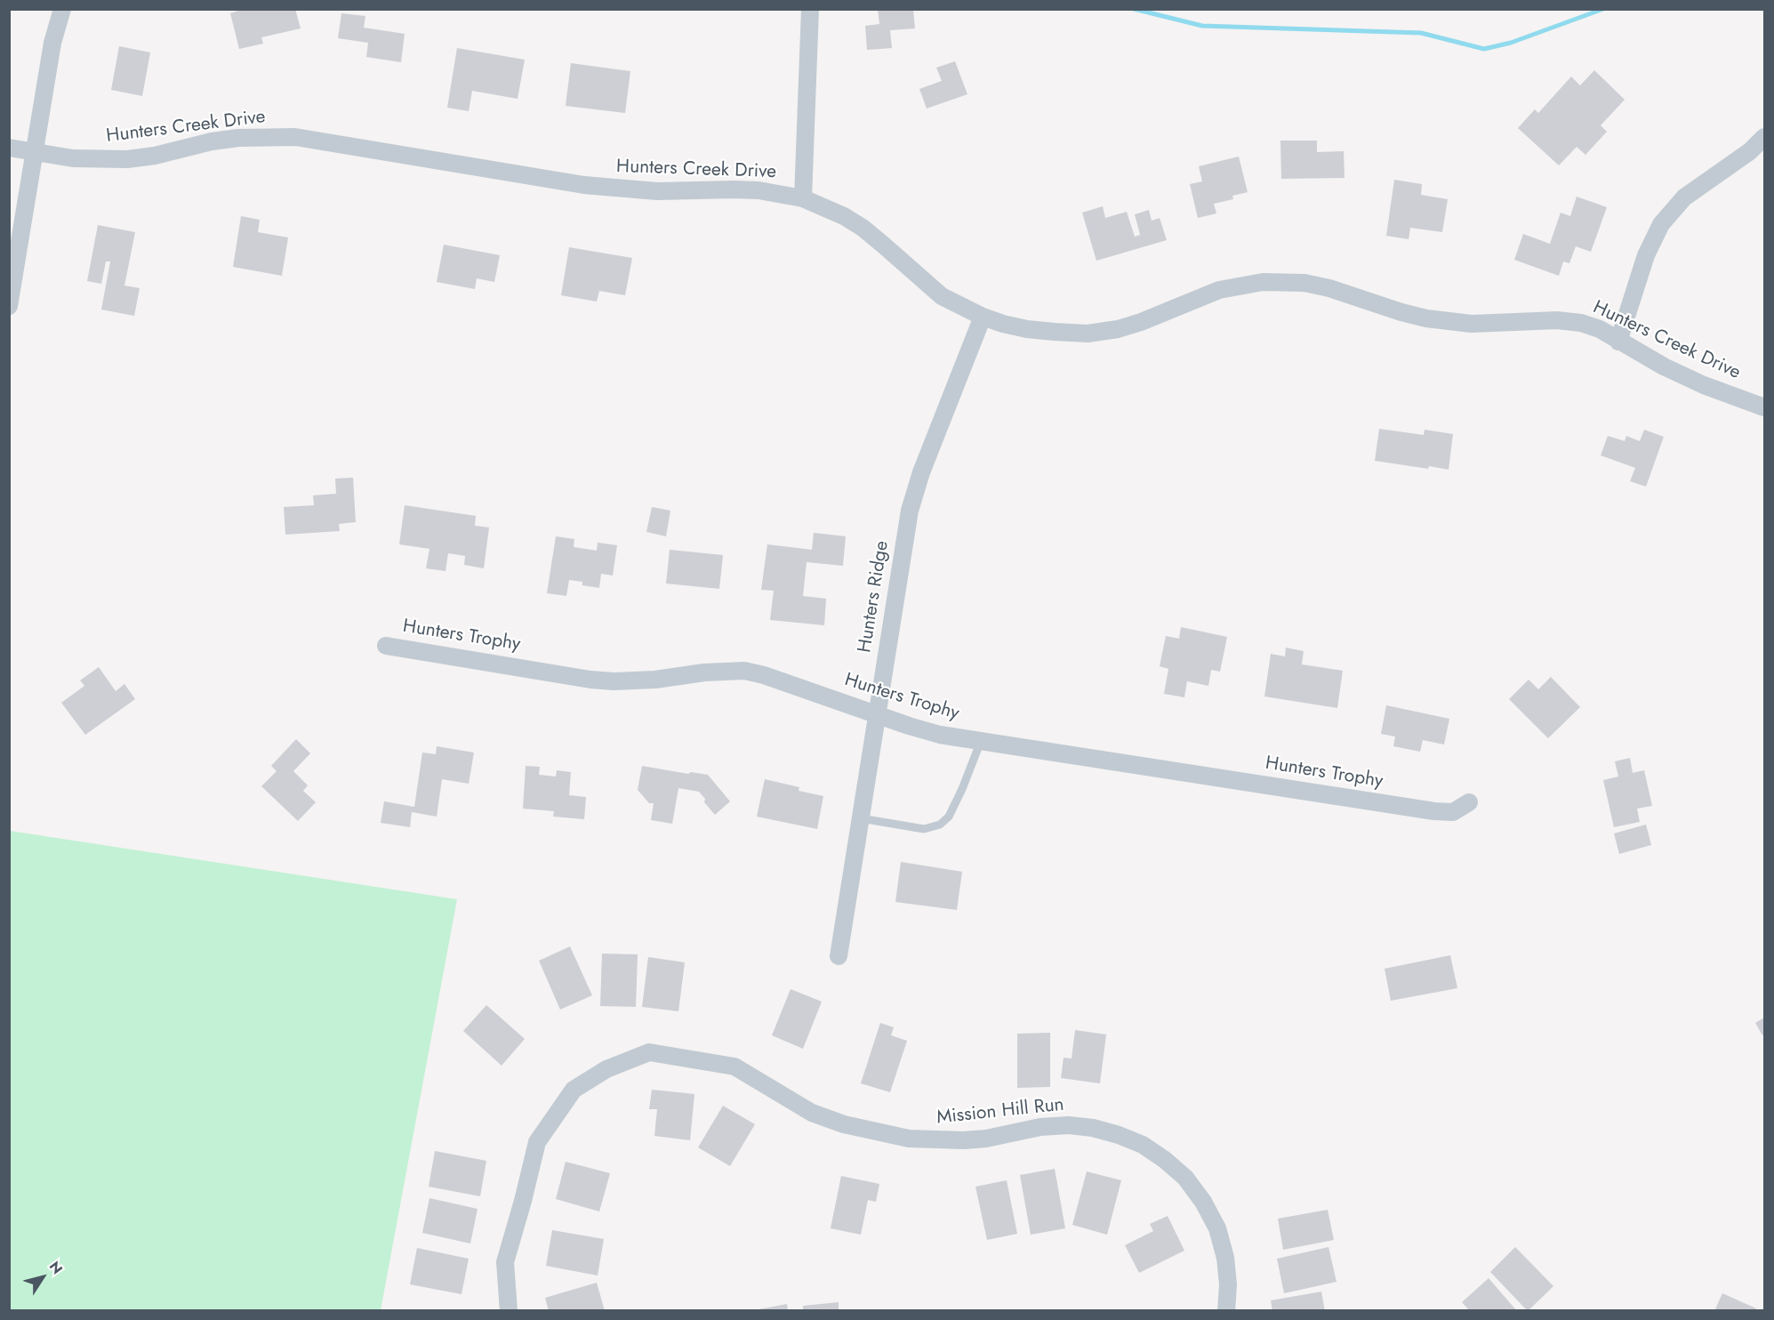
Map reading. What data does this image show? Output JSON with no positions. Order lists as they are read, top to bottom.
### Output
{
  "streets": {
    "street": [
      "Hunters Creek Drive",
      "Hunters Ridge",
      "Hunters Trophy",
      "Mission Hill Run"
    ]
  },
  "crossings": [
    ["Hunters Creek Drive", "Hunters Ridge"],
    ["Hunters Ridge", "Hunters Trophy"]
  ],
  "north": "top right"
}
